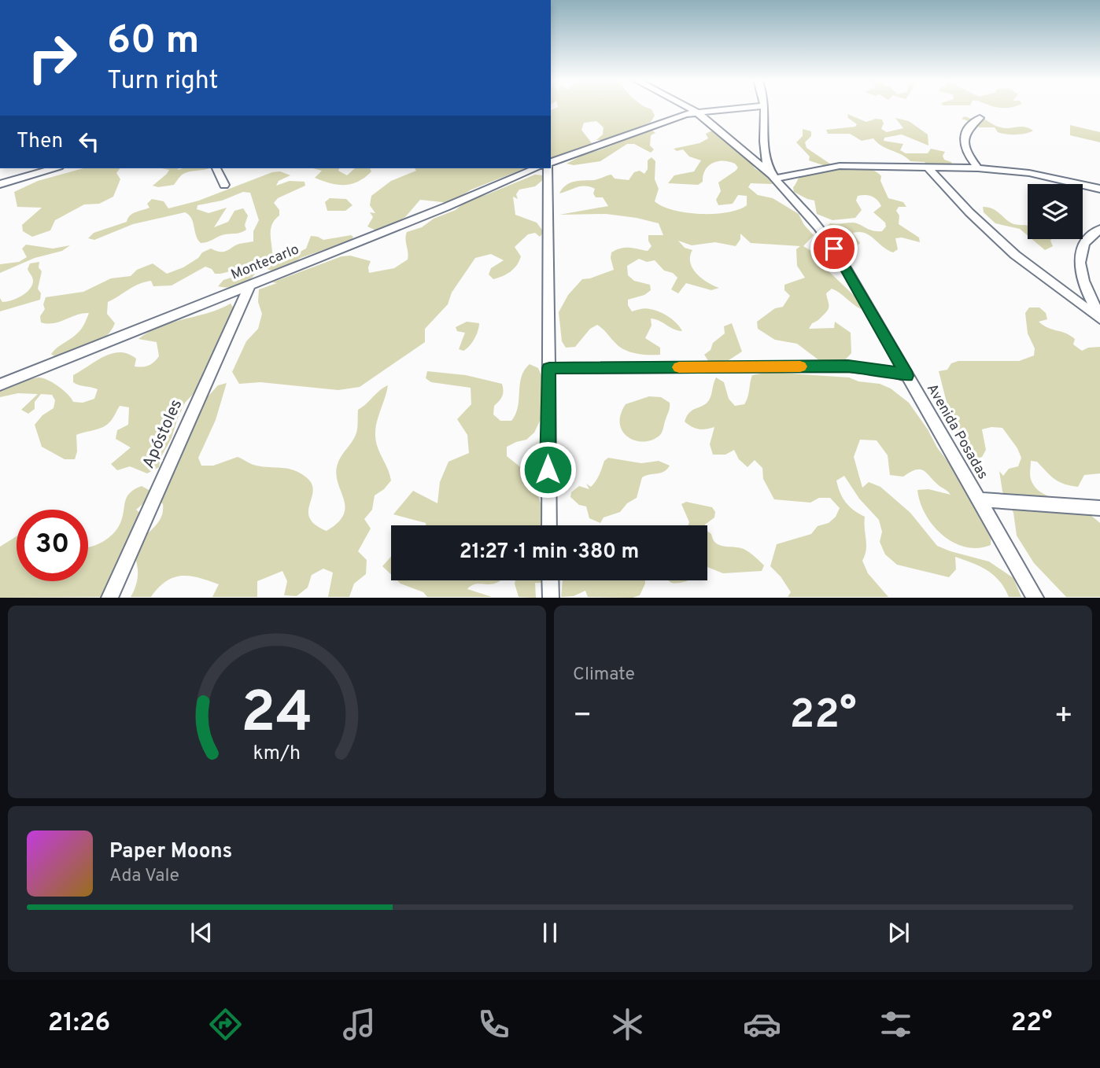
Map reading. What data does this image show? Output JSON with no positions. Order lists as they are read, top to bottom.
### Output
{
  "streets": {
    "street": ["Montecarlo", "Avenida Posadas", "Apóstoles"]
  },
  "crossings": [
    ["Montecarlo", "Apóstoles"]
  ],
  "page": {
    "turn": ["60 m", "Turn right"],
    "then": "Then",
    "limit": "30",
    "trip": "21:27 · 1 min · 380 m",
    "tile": "Climate",
    "heat": ["−", "22°", "+"],
    "song": ["Paper Moons", "Ada Vale"],
    "tabs": ["21:26", "22°"],
    "gauge": ["24", "km/h"]
  }
}
